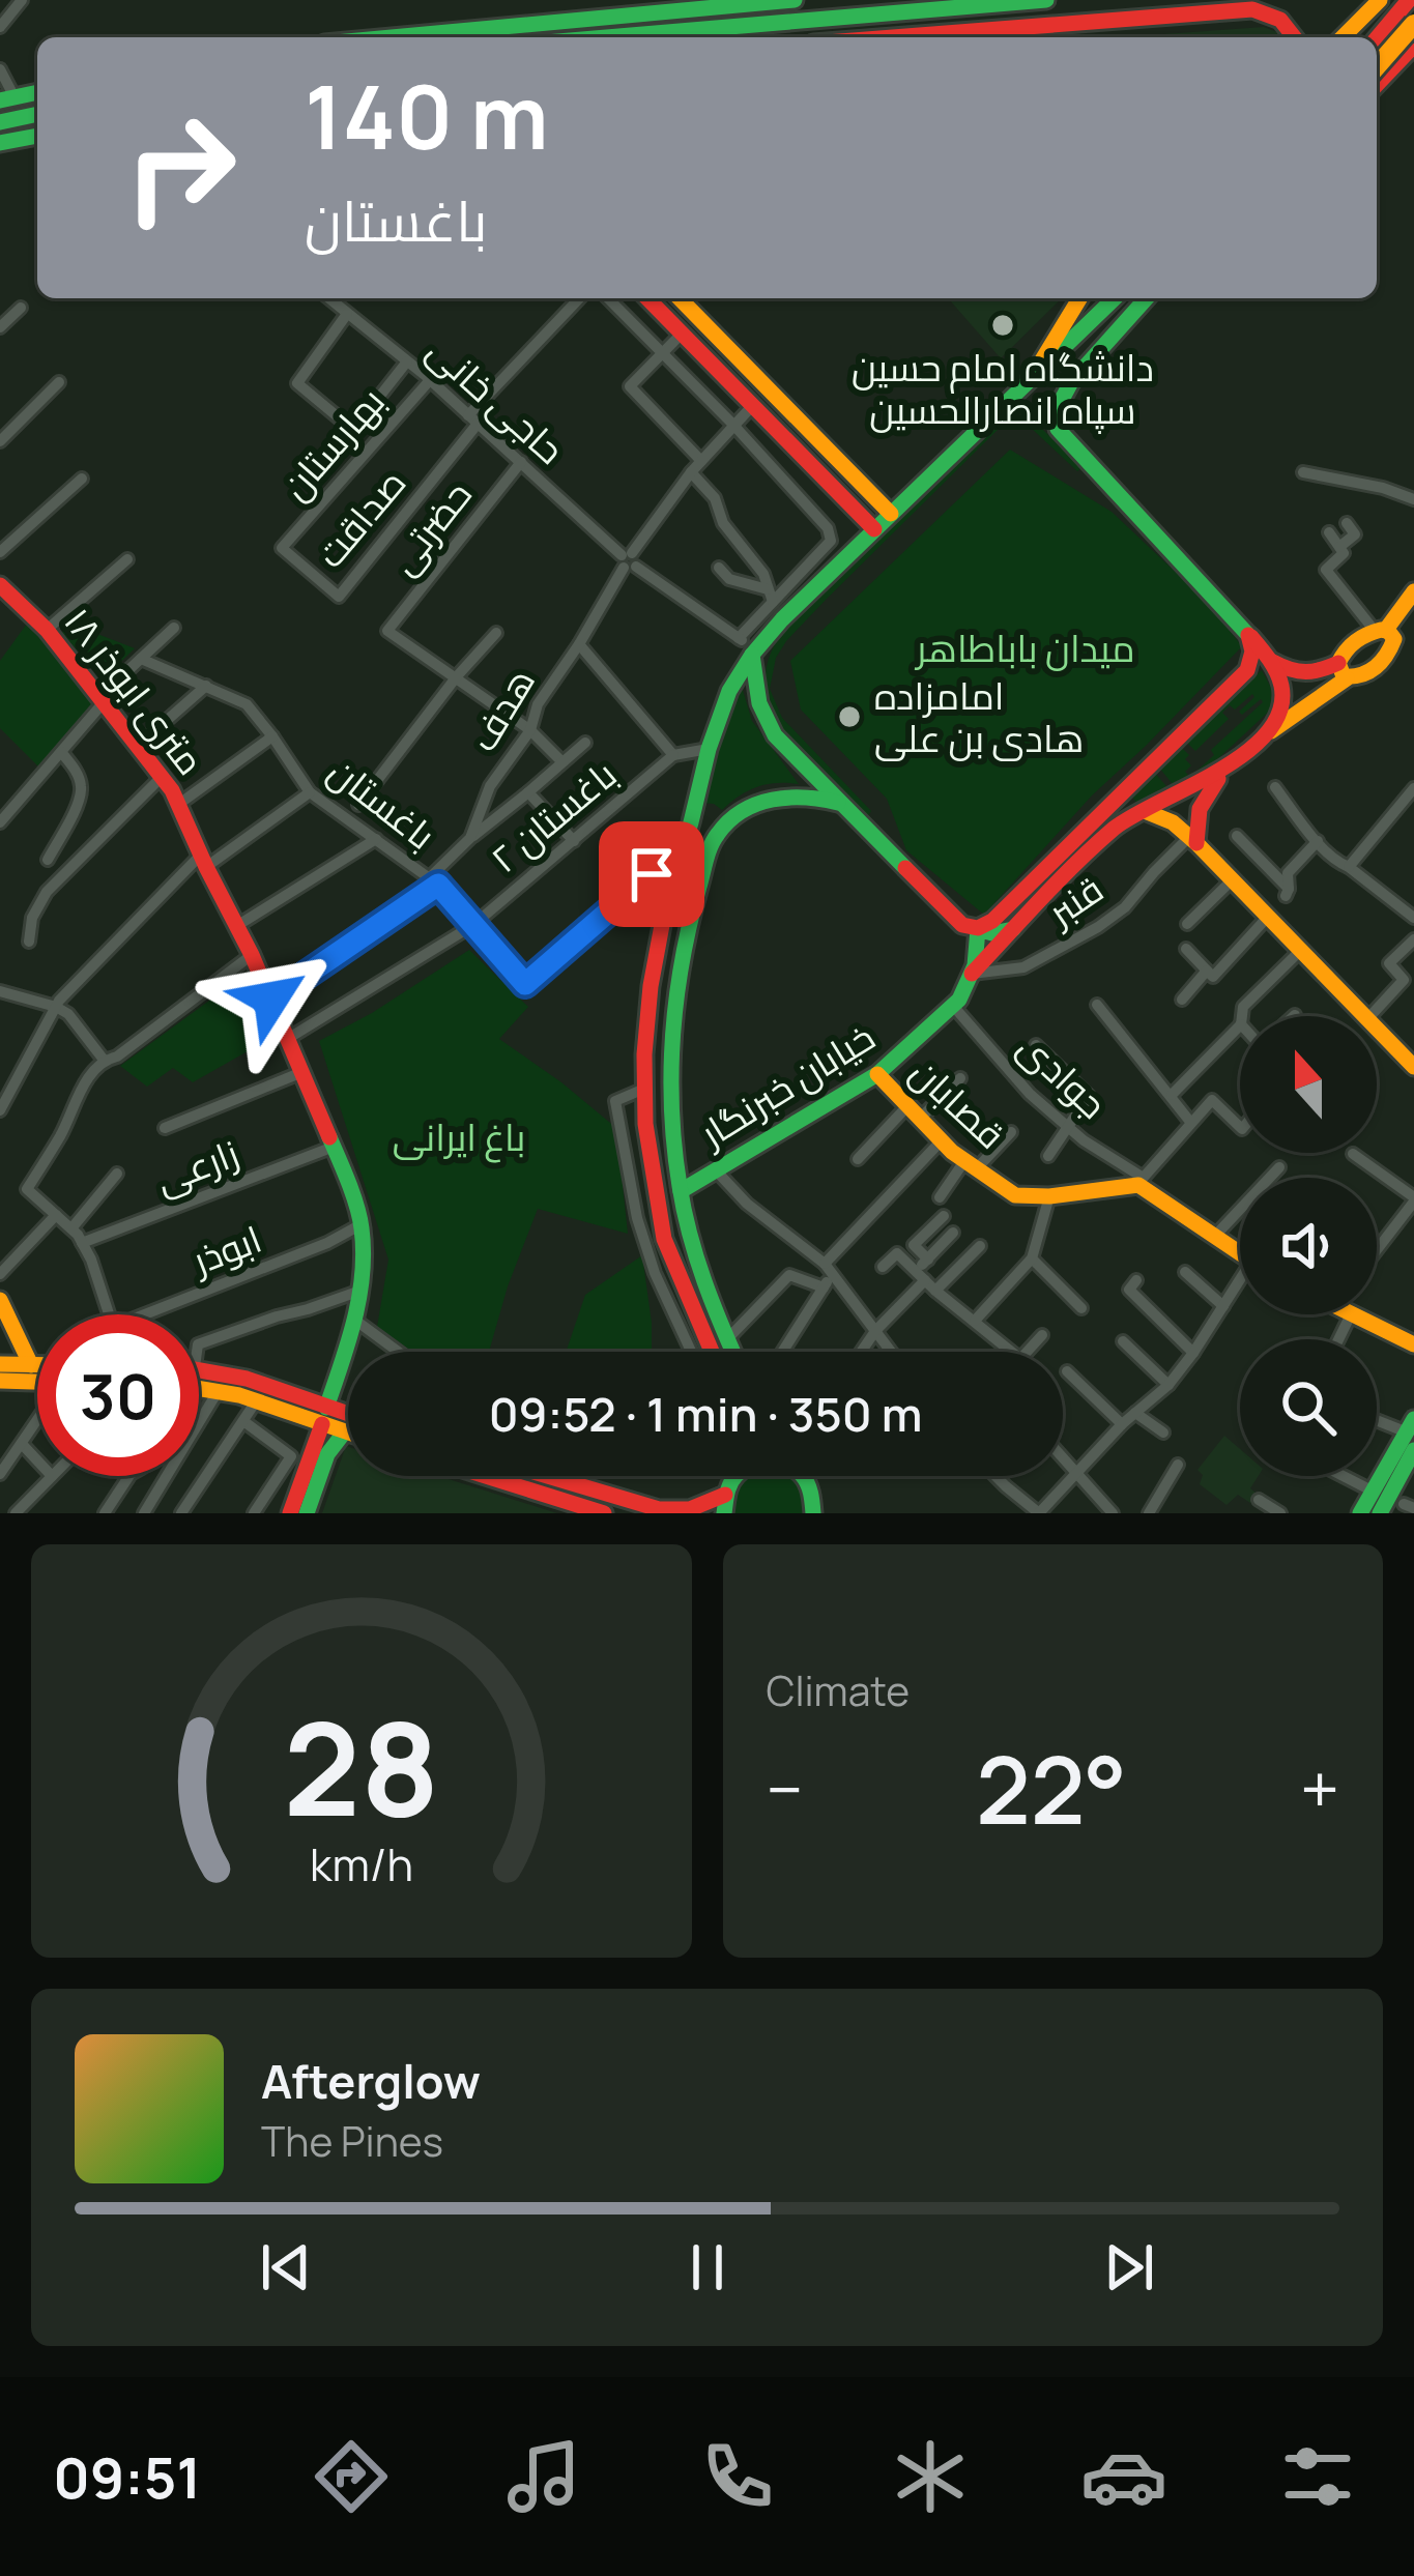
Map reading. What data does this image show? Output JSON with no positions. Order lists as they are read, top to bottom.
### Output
{
  "streets": {
    "main road": ["۱۸ متری ابوذر", "خیابان خبرنگار", "قصابان"],
    "street": [
      "حاجی خانی",
      "بهارستان",
      "صداقت",
      "حضرتی",
      "هدف",
      "باغستان",
      "باغستان ۲",
      "قنبر",
      "جوادی",
      "زارعی",
      "ابوذر"
    ]
  },
  "crossings": [
    ["حاجی خانی", "بهارستان"],
    ["حاجی خانی", "صداقت"],
    ["حاجی خانی", "حضرتی"],
    ["حاجی خانی", "هدف"],
    ["بهارستان", "صداقت"],
    ["۱۸ متری ابوذر", "هدف"],
    ["۱۸ متری ابوذر", "باغستان ۲"],
    ["۱۸ متری ابوذر", "زارعی"],
    ["۱۸ متری ابوذر", "ابوذر"],
    ["هدف", "باغستان"],
    ["باغستان", "باغستان ۲"],
    ["قنبر", "خیابان خبرنگار"],
    ["جوادی", "خیابان خبرنگار"],
    ["جوادی", "قصابان"],
    ["خیابان خبرنگار", "قصابان"]
  ],
  "parks": ["میدان باباطاهر", "باغ ایرانی"],
  "places": ["دانشگاه امام حسین سپاه انصارالحسین", "امامزاده هادی بن علی"],
  "north": "top",
  "page": {
    "turn": ["140 m", "باغستان"],
    "limit": "30",
    "trip": "09:52 · 1 min · 350 m",
    "tile": "Climate",
    "heat": ["−", "22°", "+"],
    "song": ["Afterglow", "The Pines"],
    "tabs": "09:51",
    "gauge": ["28", "km/h"]
  }
}
